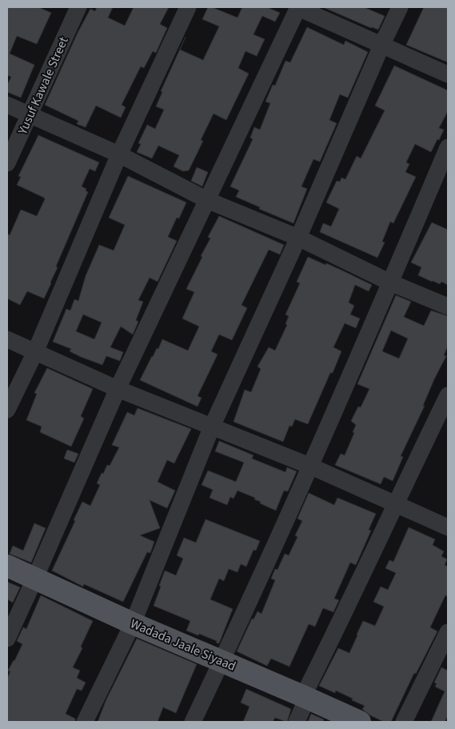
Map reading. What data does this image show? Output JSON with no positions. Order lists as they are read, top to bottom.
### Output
{
  "streets": {
    "main road": ["Wadada Jaale Siyaad"],
    "street": ["Yusuf Kawale Street"]
  }
}
